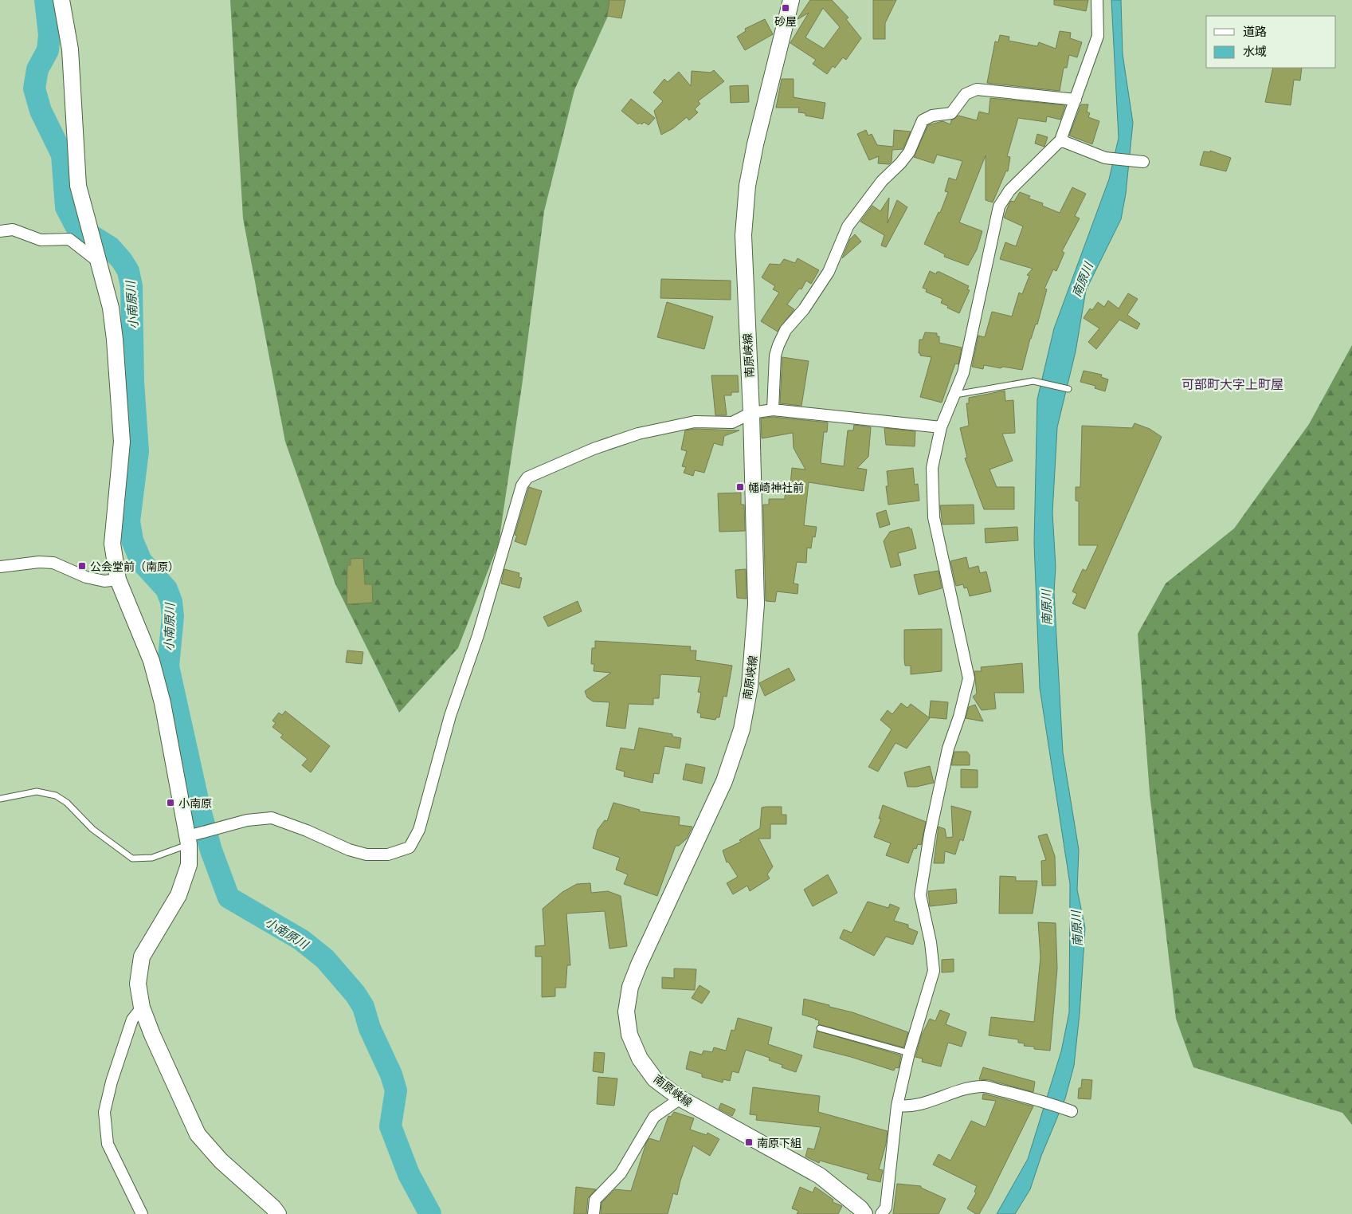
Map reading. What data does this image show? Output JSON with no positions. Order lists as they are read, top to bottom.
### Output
{
  "streets": {
    "main road": ["南原峡線"]
  },
  "districts": ["可部町大字上町屋"],
  "water": ["南原川", "小南原川"],
  "places": {
    "transit": [
      "砂屋",
      "幡崎神社前",
      "公会堂前（南原）",
      "小南原",
      "南原下組"
    ]
  },
  "legend": ["道路", "水域"]
}
